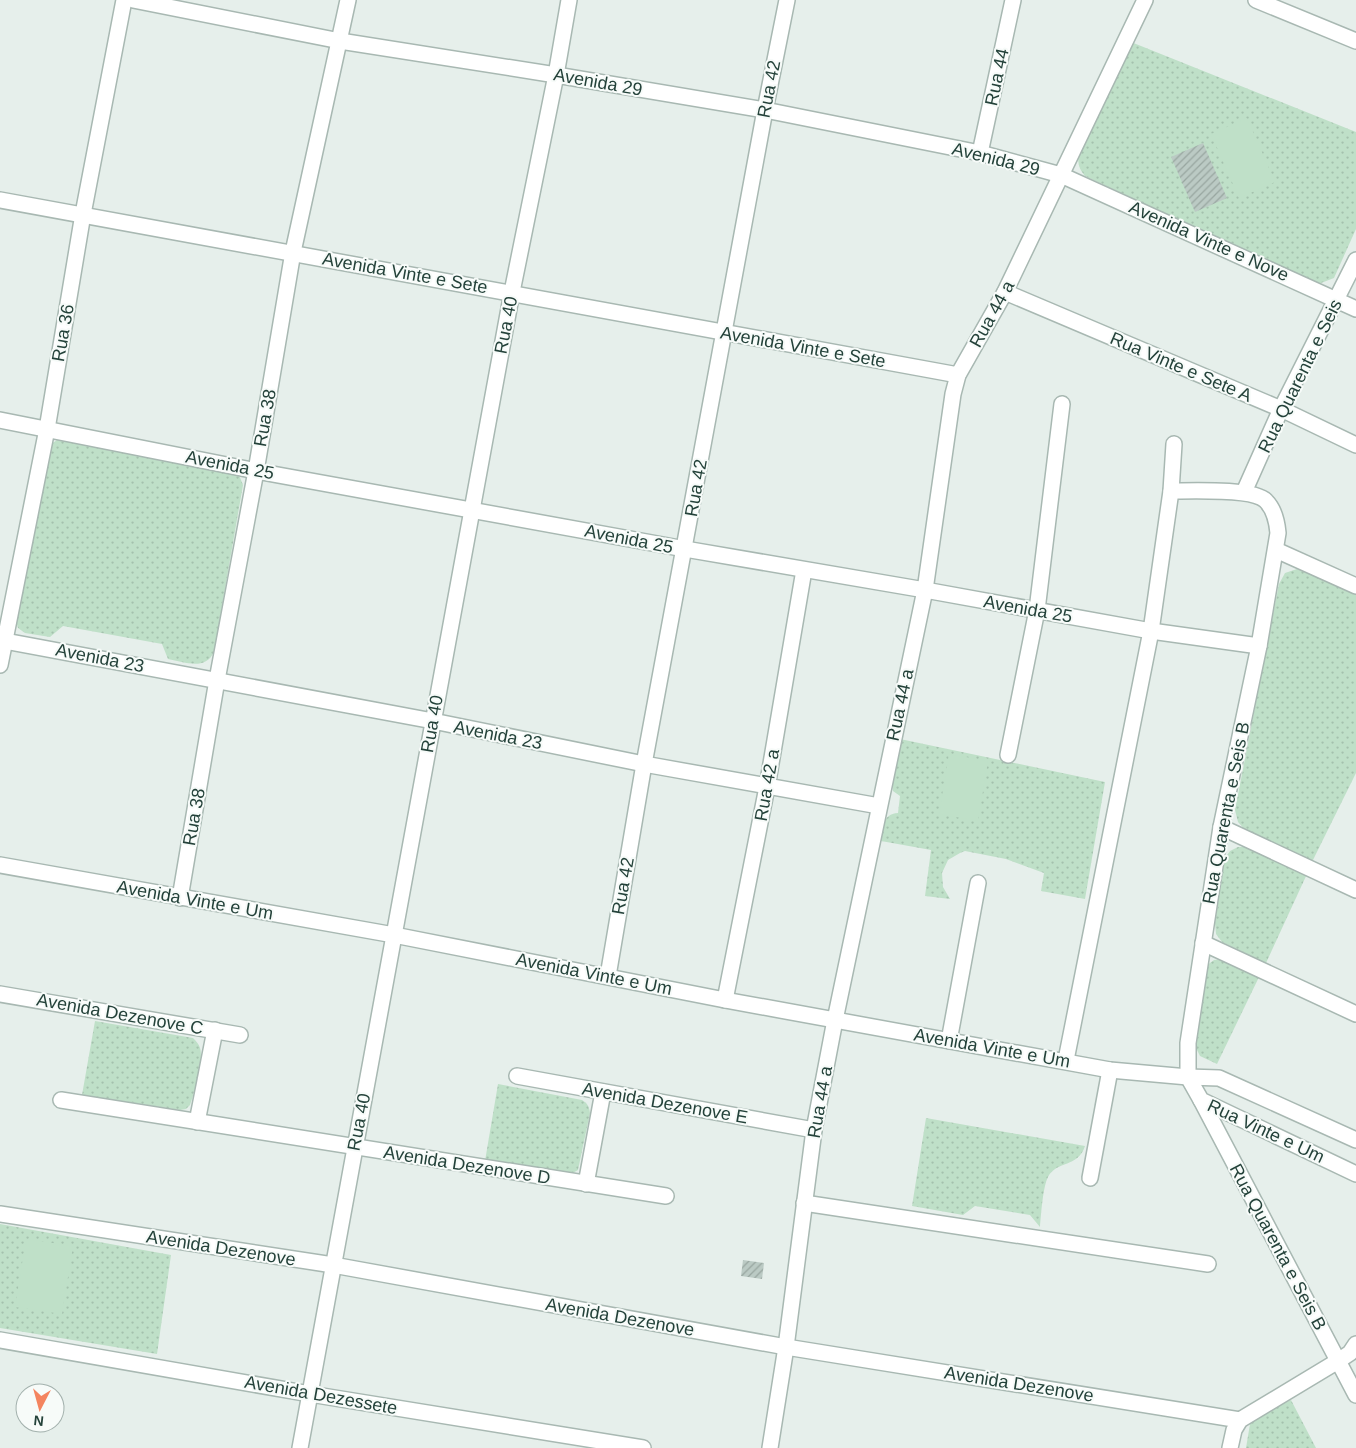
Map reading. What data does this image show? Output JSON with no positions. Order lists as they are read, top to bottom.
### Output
{
  "streets": {
    "street": [
      "Rua 44",
      "Avenida 29",
      "Rua 42",
      "Avenida Vinte e Nove",
      "Avenida Vinte e Sete",
      "Rua 44 a",
      "Rua 40",
      "Rua 36",
      "Rua Vinte e Sete A",
      "Rua Quarenta e Seis",
      "Rua 38",
      "Avenida 25",
      "Avenida 23",
      "Rua 42 a",
      "Rua Quarenta e Seis B",
      "Avenida Vinte e Um",
      "Avenida Dezenove C",
      "Avenida Dezenove E",
      "Rua Vinte e Um",
      "Avenida Dezenove D",
      "Avenida Dezenove",
      "Avenida Dezessete"
    ]
  },
  "crossings": [
    ["Rua 44", "Avenida 29"],
    ["Avenida 29", "Rua 42"],
    ["Avenida 29", "Avenida Vinte e Nove"],
    ["Avenida 29", "Rua 44 a"],
    ["Avenida 29", "Rua 40"],
    ["Avenida 29", "Rua 38"],
    ["Rua 42", "Avenida Vinte e Sete"],
    ["Rua 42", "Avenida 25"],
    ["Rua 42", "Avenida 23"],
    ["Rua 42", "Avenida Vinte e Um"],
    ["Avenida Vinte e Nove", "Rua 44 a"],
    ["Avenida Vinte e Nove", "Rua Quarenta e Seis"],
    ["Avenida Vinte e Sete", "Rua 44 a"],
    ["Avenida Vinte e Sete", "Rua 40"],
    ["Avenida Vinte e Sete", "Rua 36"],
    ["Avenida Vinte e Sete", "Rua 38"],
    ["Rua 44 a", "Rua Vinte e Sete A"],
    ["Rua 44 a", "Avenida 25"],
    ["Rua 44 a", "Avenida 23"],
    ["Rua 44 a", "Avenida Vinte e Um"],
    ["Rua 44 a", "Avenida Dezenove E"],
    ["Rua 44 a", "Avenida Dezenove"],
    ["Rua 40", "Avenida 25"],
    ["Rua 40", "Avenida 23"],
    ["Rua 40", "Avenida Vinte e Um"],
    ["Rua 40", "Avenida Dezenove D"],
    ["Rua 40", "Avenida Dezenove"],
    ["Rua 40", "Avenida Dezessete"],
    ["Rua 36", "Avenida 25"],
    ["Rua 36", "Avenida 23"],
    ["Rua Vinte e Sete A", "Rua Quarenta e Seis"],
    ["Rua Quarenta e Seis", "Rua Quarenta e Seis B"],
    ["Rua 38", "Avenida 25"],
    ["Rua 38", "Avenida 23"],
    ["Rua 38", "Avenida Vinte e Um"],
    ["Avenida 25", "Rua 42 a"],
    ["Avenida 25", "Rua Quarenta e Seis B"],
    ["Avenida 23", "Rua 42 a"],
    ["Rua 42 a", "Avenida Vinte e Um"],
    ["Rua Quarenta e Seis B", "Avenida Vinte e Um"],
    ["Rua Quarenta e Seis B", "Rua Vinte e Um"],
    ["Avenida Vinte e Um", "Rua Vinte e Um"]
  ],
  "north": "bottom"
}
